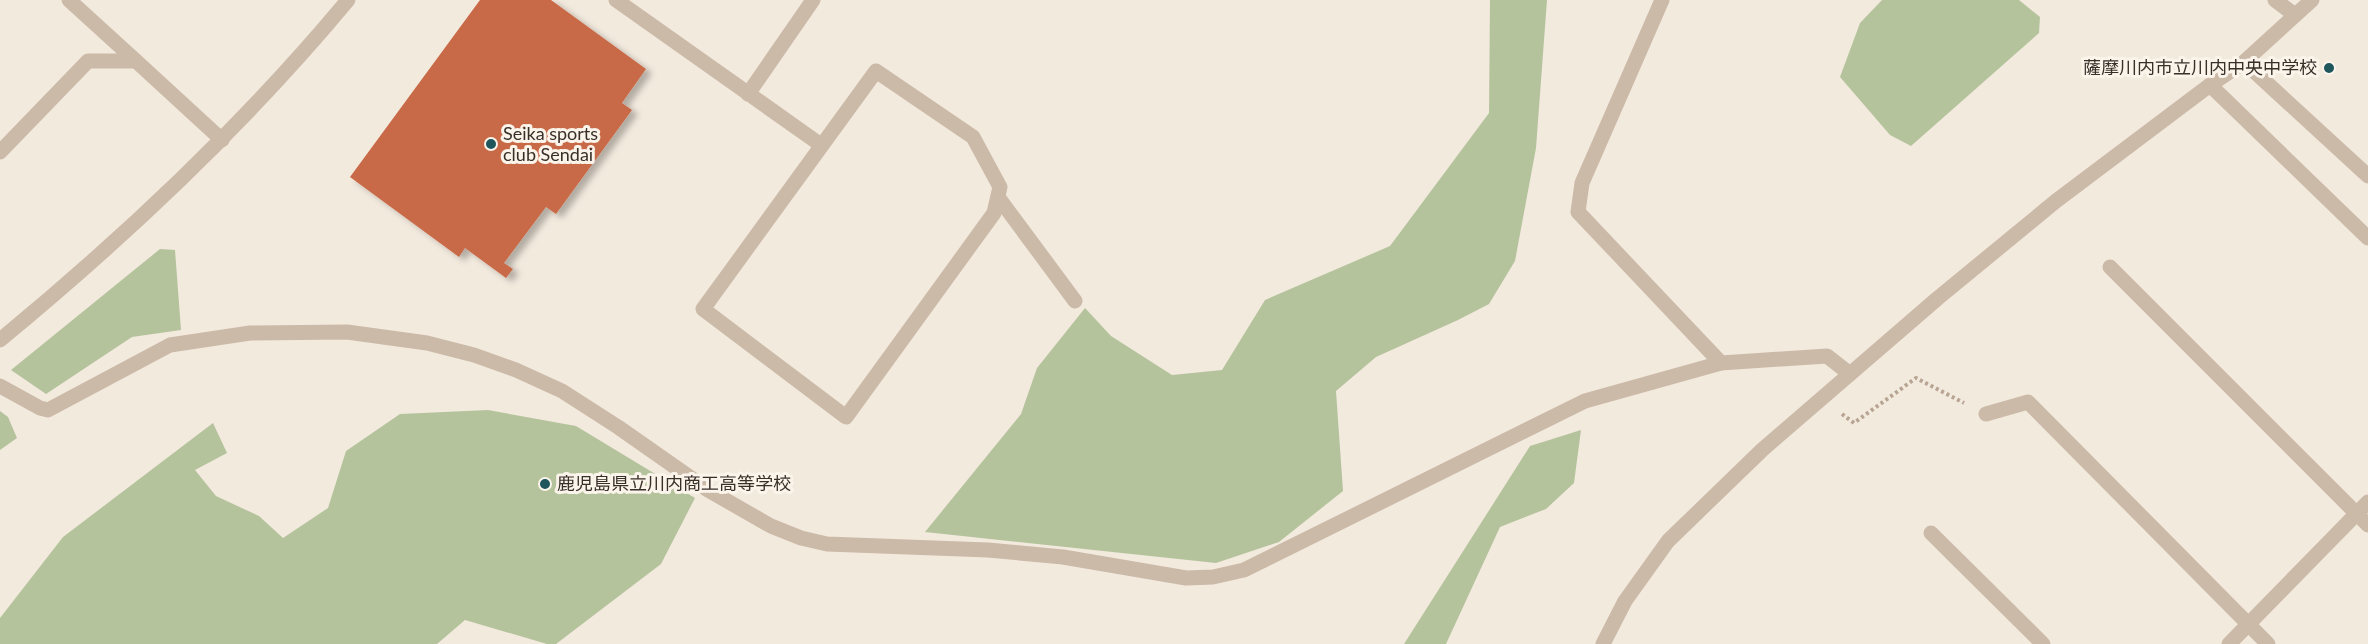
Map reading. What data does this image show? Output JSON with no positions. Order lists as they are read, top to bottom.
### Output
{
  "places": ["薩摩川内市立川内中央中学校", "Seika sports club Sendai", "鹿児島県立川内商工高等学校"]
}
